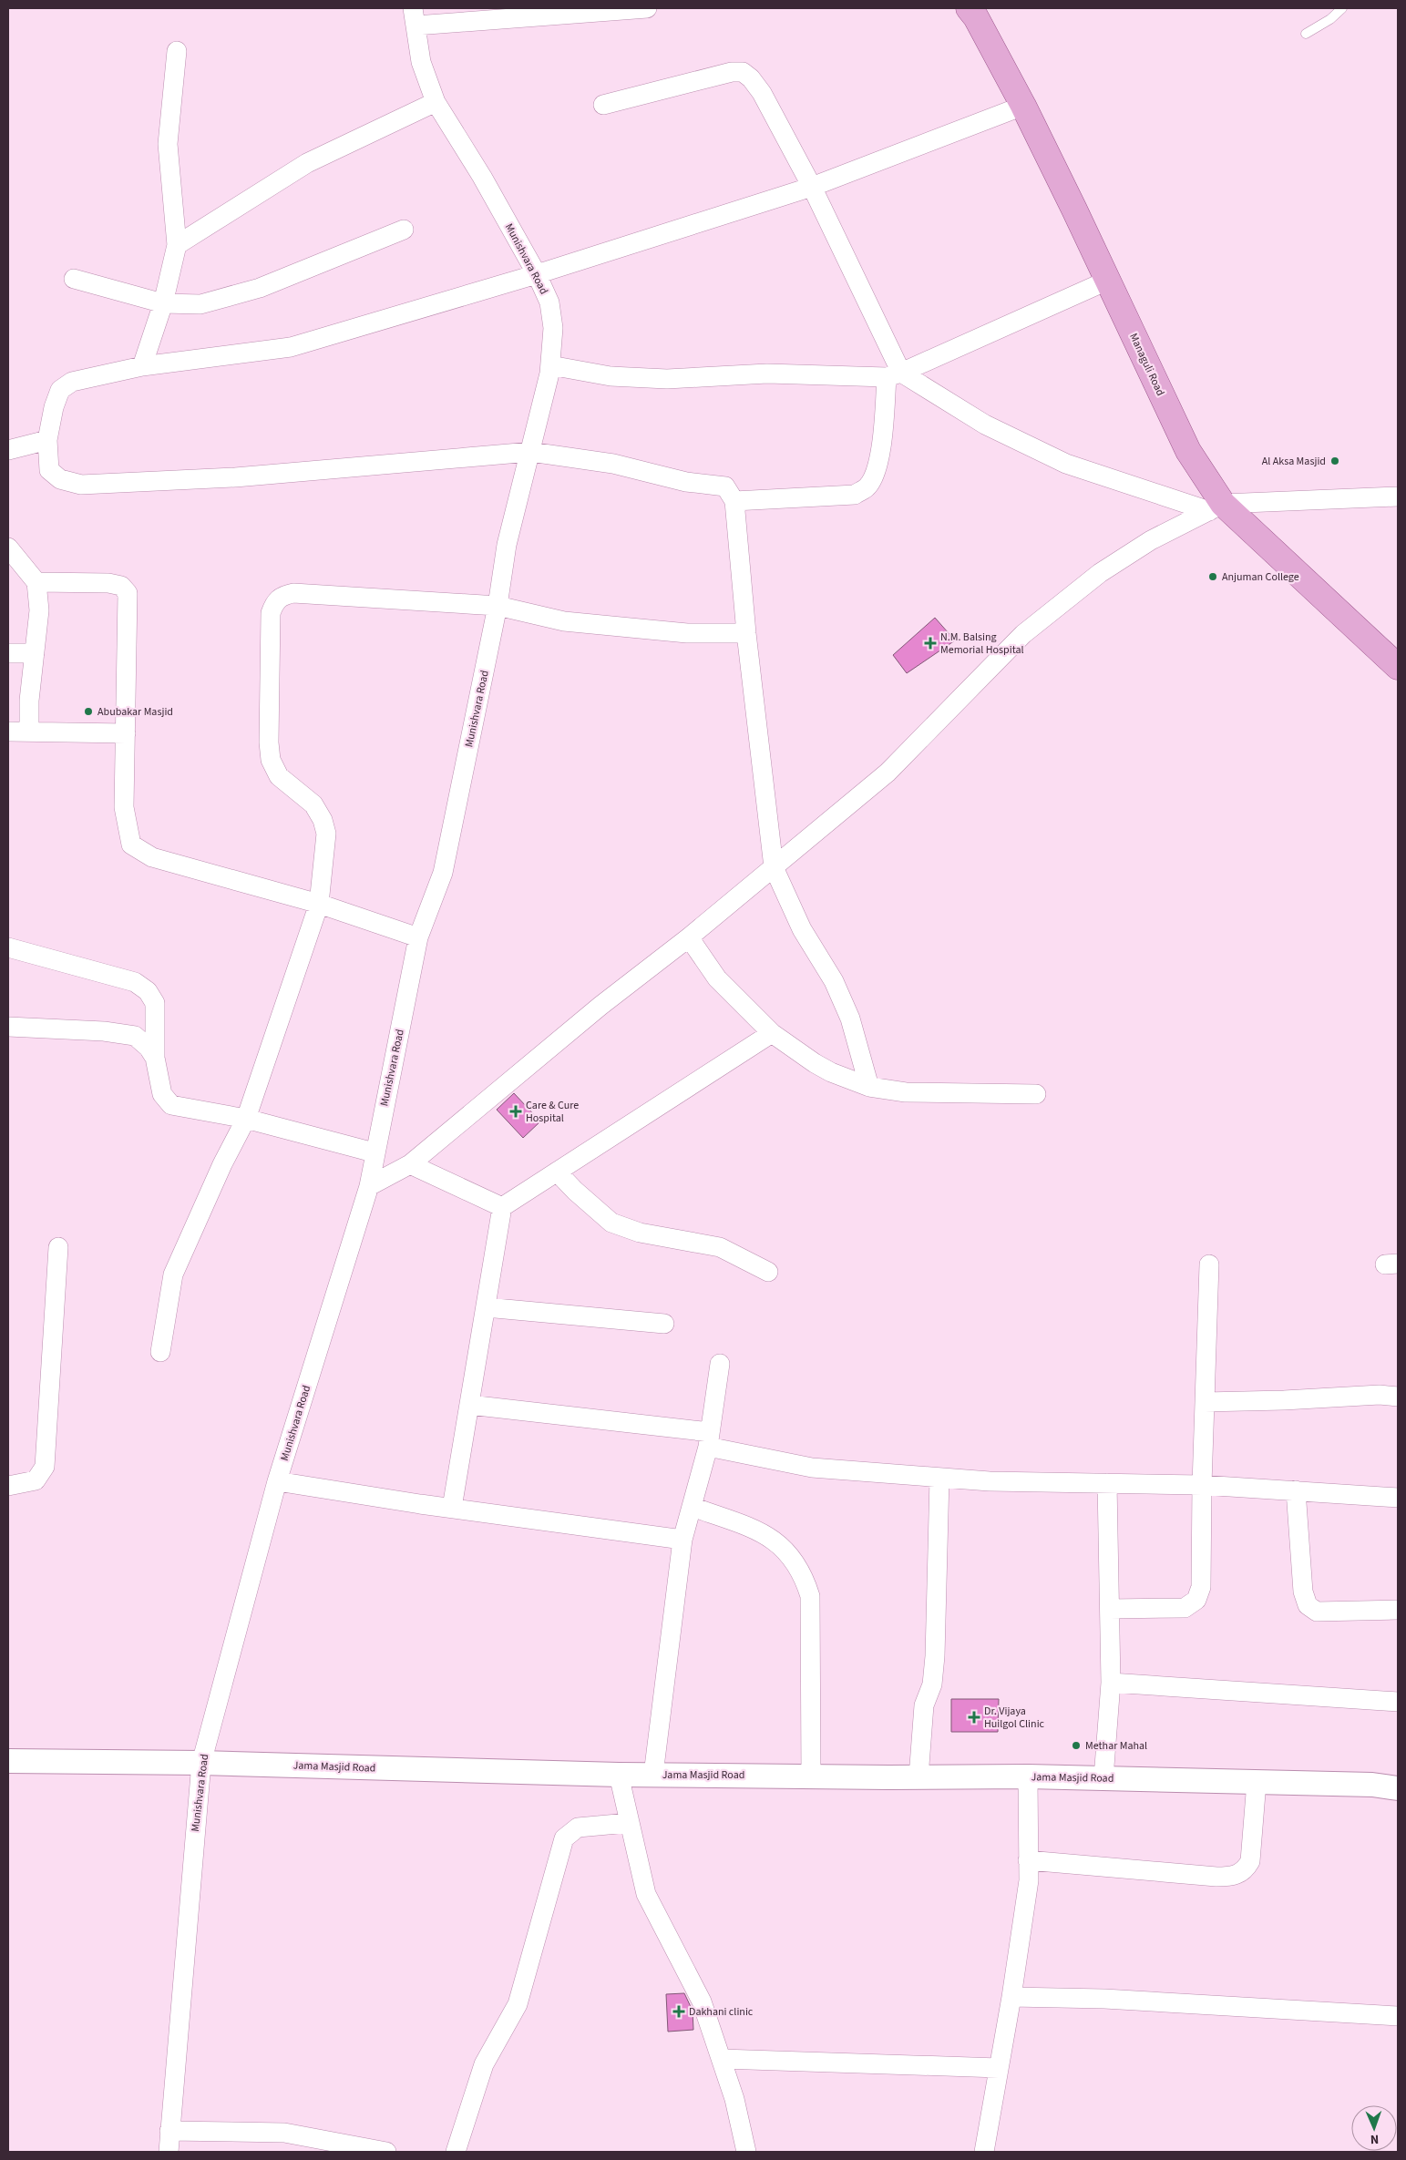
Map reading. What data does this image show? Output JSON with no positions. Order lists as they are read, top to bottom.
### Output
{
  "streets": {
    "main road": ["Managuli Road"],
    "street": ["Munishvara Road", "Jama Masjid Road"]
  },
  "crossings": [
    ["Munishvara Road", "Jama Masjid Road"]
  ],
  "places": {
    "other": [
      "Al Aksa Masjid",
      "Anjuman College",
      "Abubakar Masjid",
      "Methar Mahal"
    ],
    "health": [
      "N.M. Balsing Memorial Hospital",
      "Care & Cure Hospital",
      "Dr. Vijaya Huilgol Clinic",
      "Dakhani clinic"
    ]
  },
  "north": "bottom"
}
